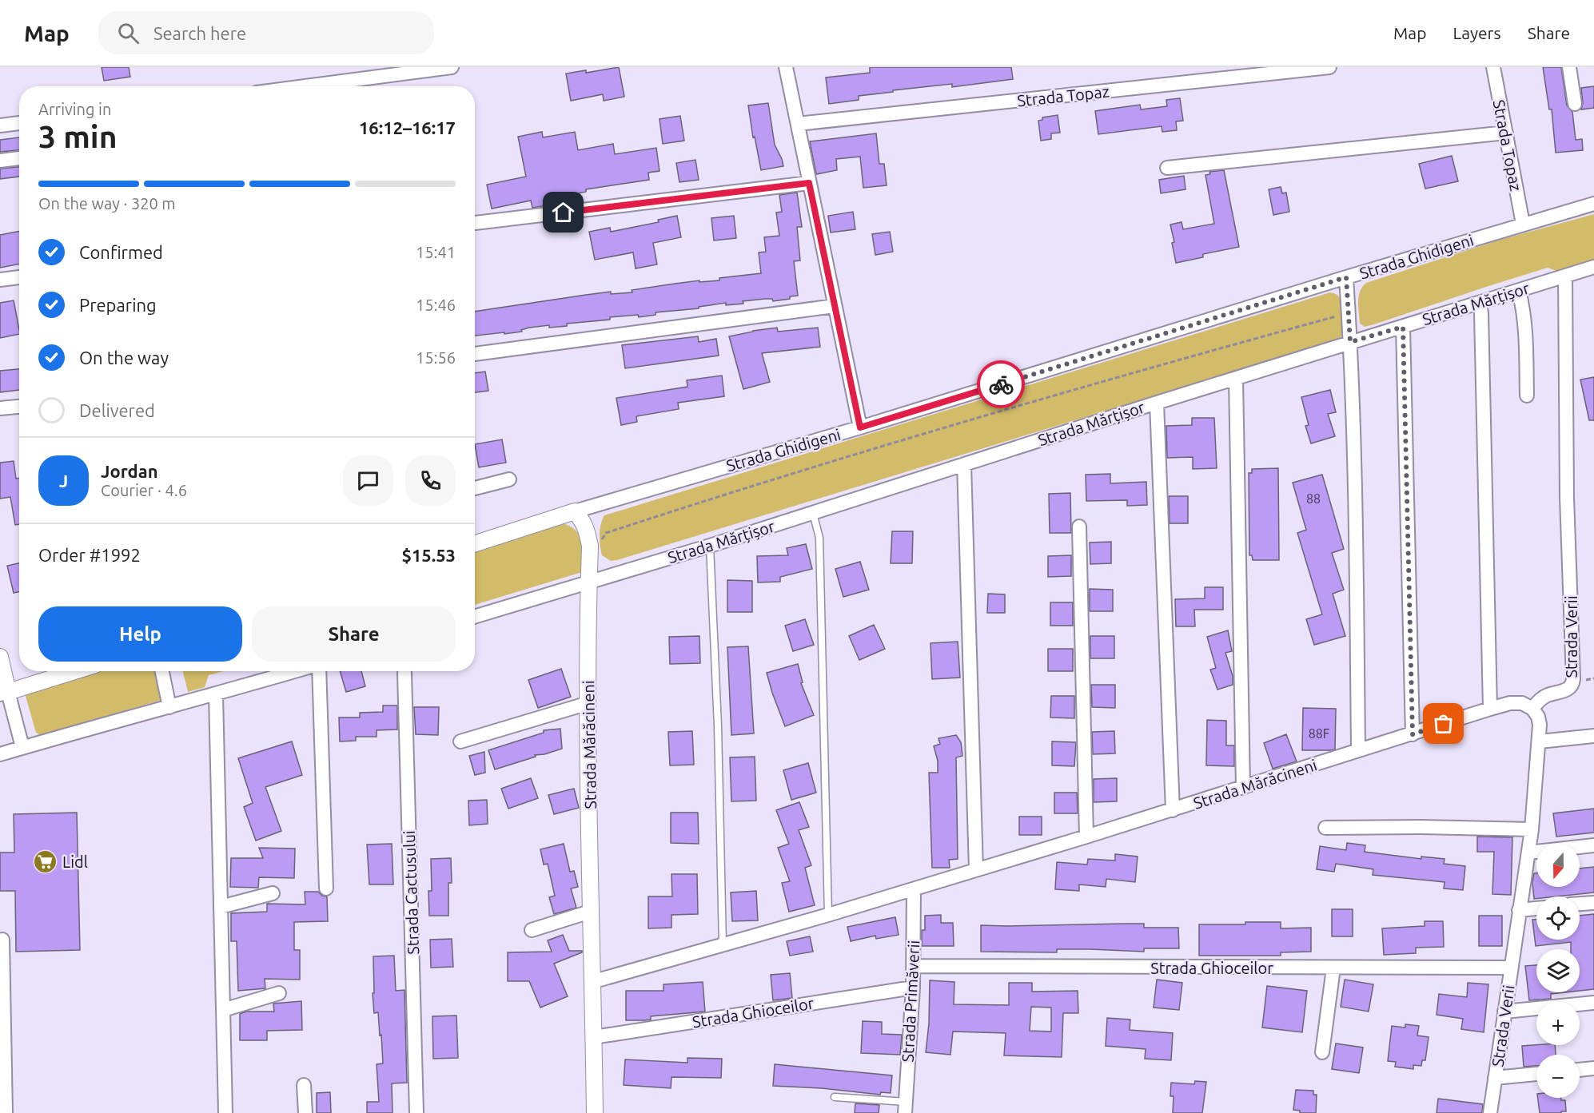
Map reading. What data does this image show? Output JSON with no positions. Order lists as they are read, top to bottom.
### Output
{
  "streets": {
    "street": [
      "Strada Topaz",
      "Strada Ghidigeni",
      "Strada Mărțișor",
      "Strada Verii",
      "Strada Mărăcineni",
      "Strada Cactusului",
      "Strada Ghioceilor",
      "Strada Primăverii"
    ]
  },
  "crossings": [
    ["Strada Topaz", "Strada Ghidigeni"],
    ["Strada Ghidigeni", "Strada Mărăcineni"],
    ["Strada Mărțișor", "Strada Verii"],
    ["Strada Mărțișor", "Strada Mărăcineni"],
    ["Strada Verii", "Strada Mărăcineni"],
    ["Strada Verii", "Strada Ghioceilor"],
    ["Strada Mărăcineni", "Strada Ghioceilor"],
    ["Strada Mărăcineni", "Strada Primăverii"],
    ["Strada Ghioceilor", "Strada Primăverii"]
  ],
  "places": {
    "supermarket": ["Lidl"]
  },
  "house_numbers": ["88", "88F"],
  "north": "bottom",
  "page": {
    "header": "Map",
    "search": "Search here",
    "nav": ["Map", "Layers", "Share"],
    "heading": ["3 min", "Arriving in", "16:12–16:17"],
    "panel": [
      "Jordan",
      "Courier · 4.6",
      "Order #1992",
      "$15.53"
    ],
    "bar": "On the way · 320 m",
    "list": [
      ["Confirmed", "15:41"],
      ["Preparing", "15:46"],
      ["On the way", "15:56"],
      "Delivered"
    ],
    "round": "J",
    "buttons": ["Help", "Share"],
    "map_buttons": ["+", "−"]
  }
}
